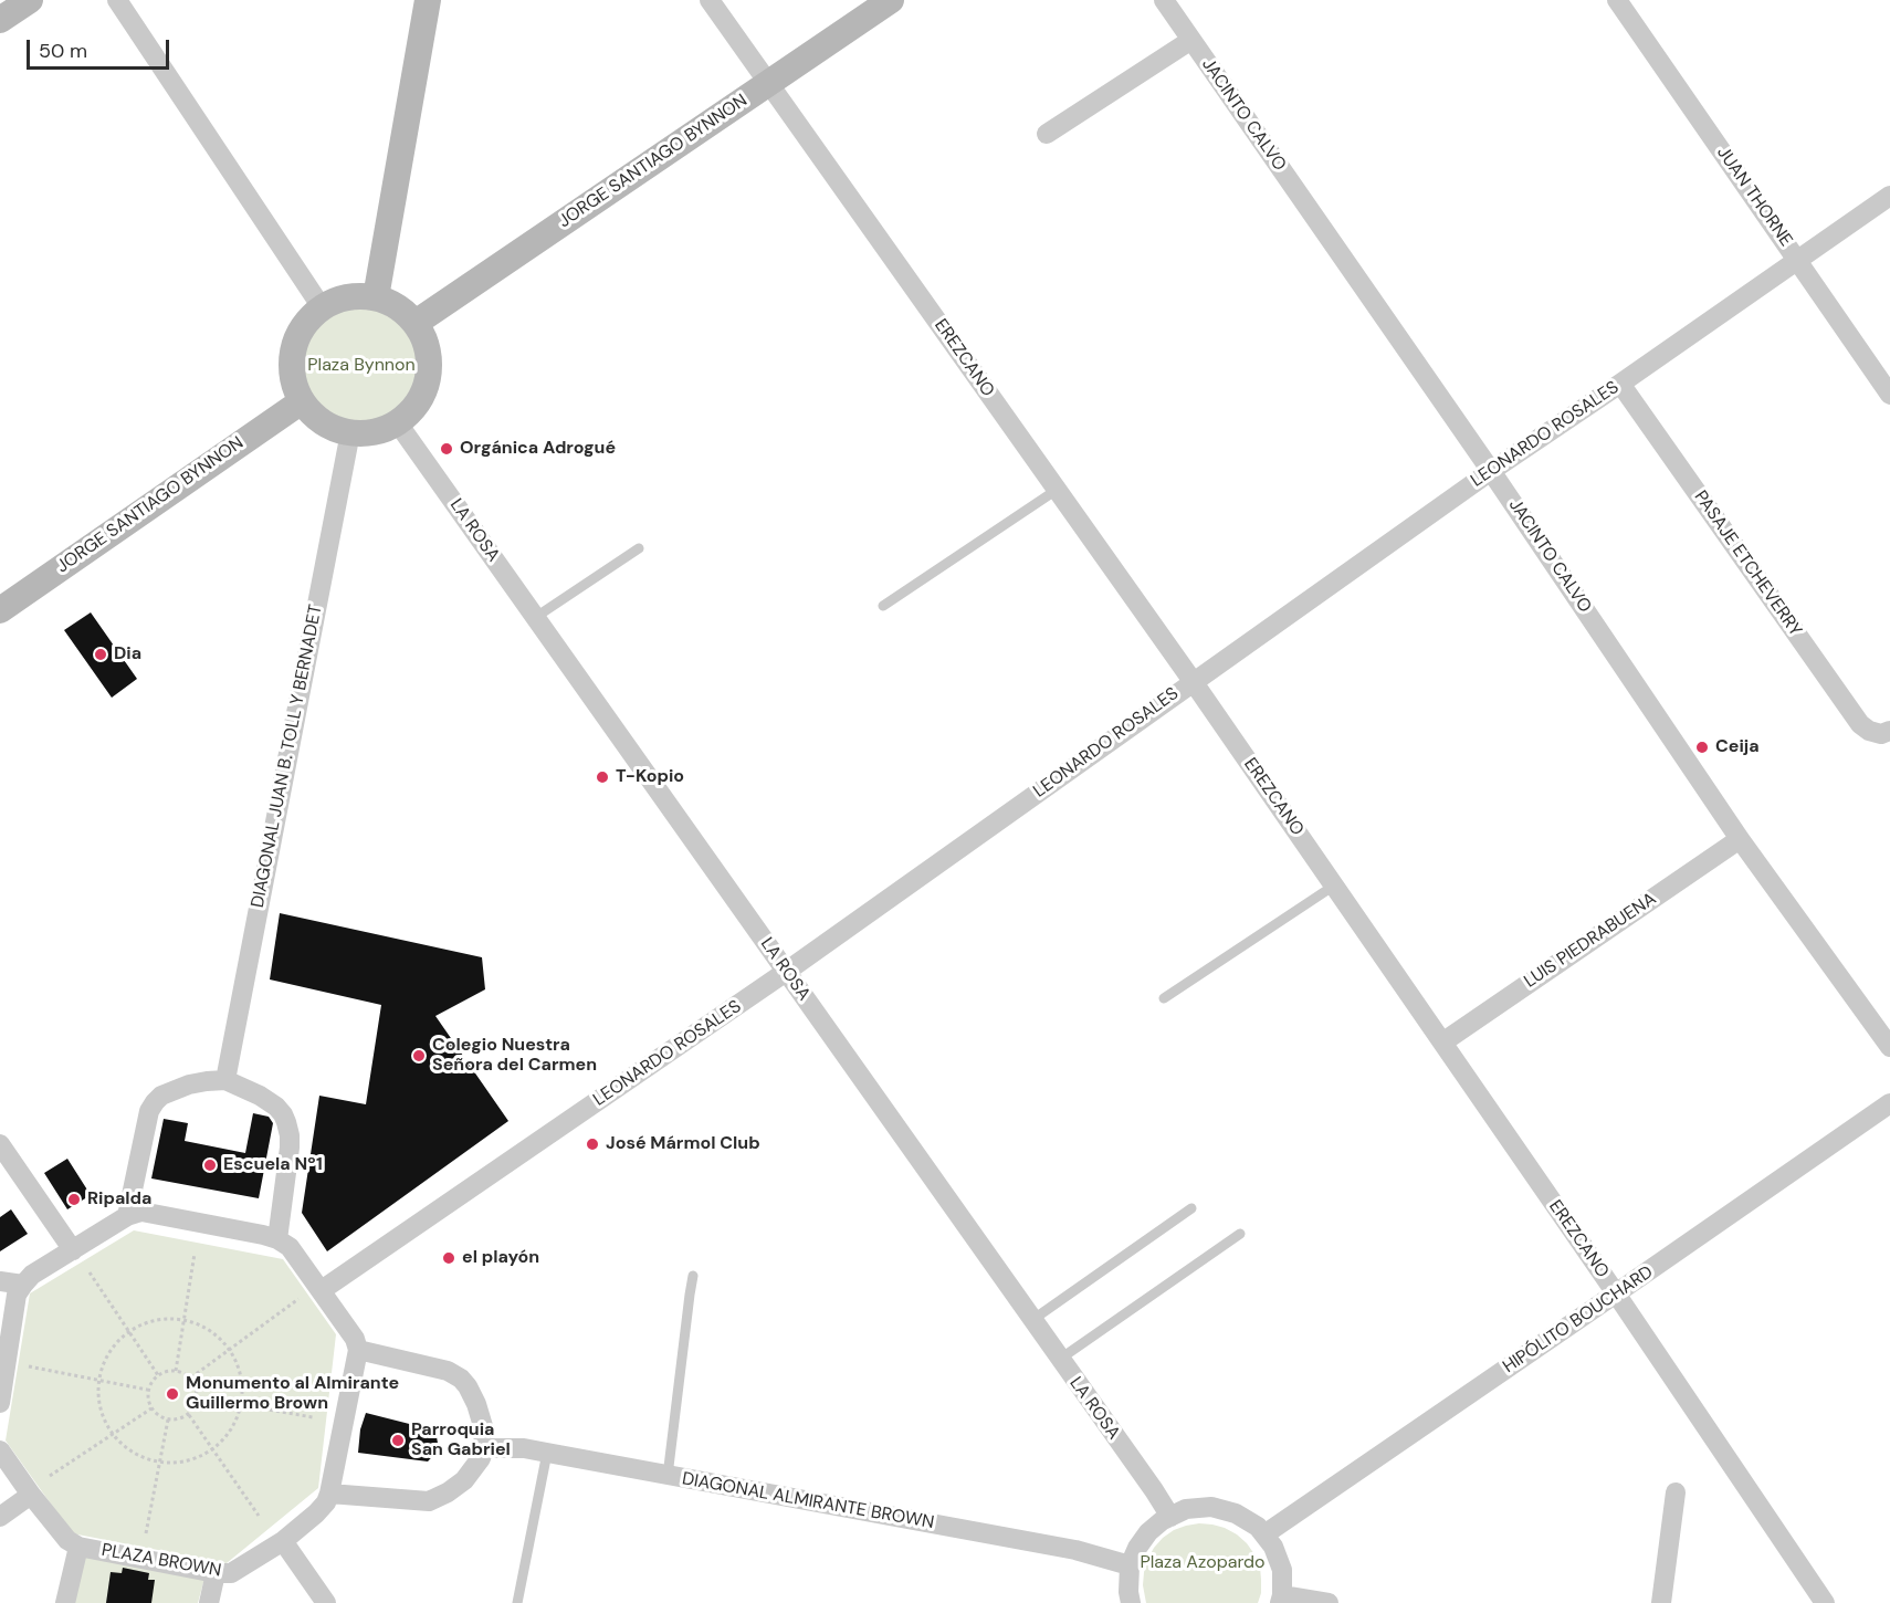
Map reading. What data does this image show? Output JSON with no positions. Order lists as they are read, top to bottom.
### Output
{
  "streets": {
    "street": [
      "JACINTO CALVO",
      "JORGE SANTIAGO BYNNON",
      "JUAN THORNE",
      "EREZCANO",
      "LEONARDO ROSALES",
      "LA ROSA",
      "PASAJE ETCHEVERRY",
      "DIAGONAL JUAN B. TOLL Y BERNADET",
      "LUIS PIEDRABUENA",
      "HIPÓLITO BOUCHARD",
      "DIAGONAL ALMIRANTE BROWN",
      "PLAZA BROWN"
    ]
  },
  "crossings": [
    ["JACINTO CALVO", "LEONARDO ROSALES"],
    ["JACINTO CALVO", "LUIS PIEDRABUENA"],
    ["JORGE SANTIAGO BYNNON", "EREZCANO"],
    ["JORGE SANTIAGO BYNNON", "LA ROSA"],
    ["JORGE SANTIAGO BYNNON", "DIAGONAL JUAN B. TOLL Y BERNADET"],
    ["JUAN THORNE", "LEONARDO ROSALES"],
    ["EREZCANO", "LEONARDO ROSALES"],
    ["EREZCANO", "LUIS PIEDRABUENA"],
    ["EREZCANO", "HIPÓLITO BOUCHARD"],
    ["LEONARDO ROSALES", "LA ROSA"],
    ["LEONARDO ROSALES", "PASAJE ETCHEVERRY"],
    ["LA ROSA", "DIAGONAL JUAN B. TOLL Y BERNADET"]
  ],
  "parks": ["Plaza Bynnon", "Plaza Azopardo"],
  "places": [
    "Orgánica Adrogué",
    "Dia",
    "Ceija",
    "T-Kopio",
    "Colegio Nuestra Señora del Carmen",
    "José Mármol Club",
    "Escuela Nº1",
    "Ripalda",
    "el playón",
    "Monumento al Almirante Guillermo Brown",
    "Parroquia San Gabriel"
  ],
  "scale_bar": "50 m"
}
